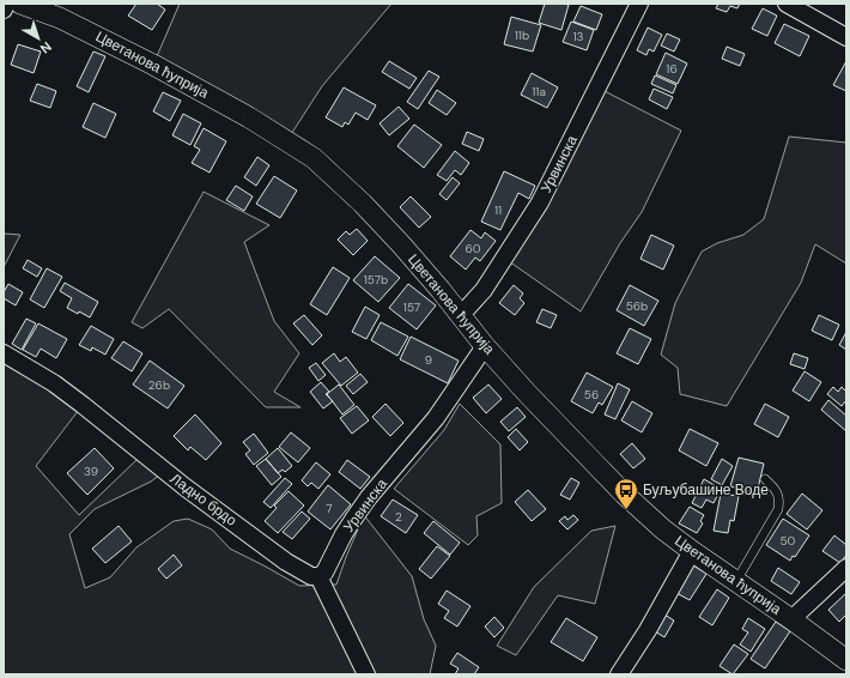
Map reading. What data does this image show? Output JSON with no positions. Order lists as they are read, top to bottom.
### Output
{
  "streets": {
    "street": ["Цветанова ћуприја", "Урвинска", "Ладно брдо"]
  },
  "crossings": [
    ["Цветанова ћуприја", "Урвинска"],
    ["Урвинска", "Ладно брдо"]
  ],
  "places": {
    "bus stop": ["Буљубашине Воде"]
  },
  "house_numbers": [
    "11b",
    "13",
    "16",
    "11a",
    "11",
    "60",
    "157b",
    "56b",
    "157",
    "9",
    "26b",
    "56",
    "39",
    "7",
    "2",
    "50"
  ],
  "north": "bottom right"
}
